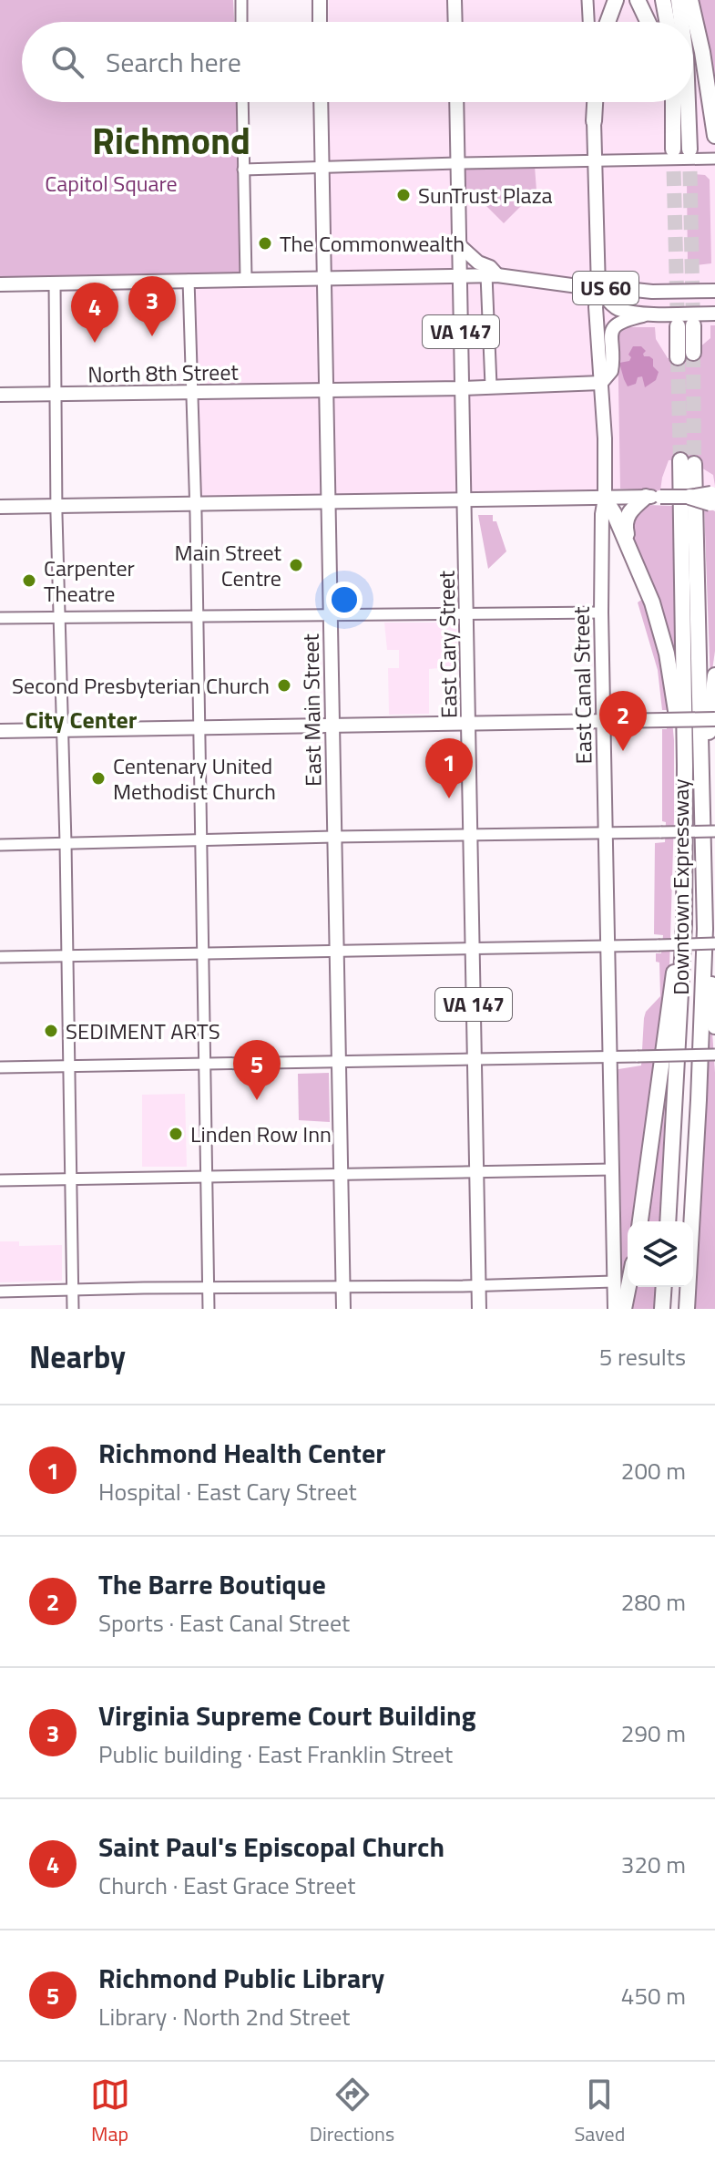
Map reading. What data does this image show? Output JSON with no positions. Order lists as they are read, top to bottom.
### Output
{
  "streets": {
    "highway": ["Downtown Expressway"],
    "main road": [
      "US 60",
      "VA 147",
      "North 8th Street",
      "East Cary Street",
      "East Canal Street",
      "East Main Street"
    ]
  },
  "crossings": [
    ["US 60", "North 8th Street"],
    ["US 60", "East Cary Street"],
    ["US 60", "East Canal Street"],
    ["VA 147", "East Cary Street"],
    ["North 8th Street", "East Cary Street"],
    ["North 8th Street", "East Canal Street"],
    ["North 8th Street", "East Main Street"]
  ],
  "districts": ["Richmond", "City Center"],
  "parks": ["Capitol Square"],
  "places": [
    "SunTrust Plaza",
    "The Commonwealth",
    "Main Street Centre",
    "Carpenter Theatre",
    "Second Presbyterian Church",
    "Centenary United Methodist Church",
    "SEDIMENT ARTS",
    "Linden Row Inn"
  ],
  "page": {
    "search": "Search here",
    "pins": [
      "3",
      "4",
      "2",
      "1",
      "5"
    ],
    "heading": ["Nearby", "5 results"],
    "list": [
      {
        "mark": "1",
        "name": "Richmond Health Center",
        "note": "Hospital · East Cary Street",
        "value": "200 m"
      },
      {
        "mark": "2",
        "name": "The Barre Boutique",
        "note": "Sports · East Canal Street",
        "value": "280 m"
      },
      {
        "mark": "3",
        "name": "Virginia Supreme Court Building",
        "note": "Public building · East Franklin Street",
        "value": "290 m"
      },
      {
        "mark": "4",
        "name": "Saint Paul's Episcopal Church",
        "note": "Church · East Grace Street",
        "value": "320 m"
      },
      {
        "mark": "5",
        "name": "Richmond Public Library",
        "note": "Library · North 2nd Street",
        "value": "450 m"
      }
    ],
    "nav": ["Map", "Directions", "Saved"]
  }
}
